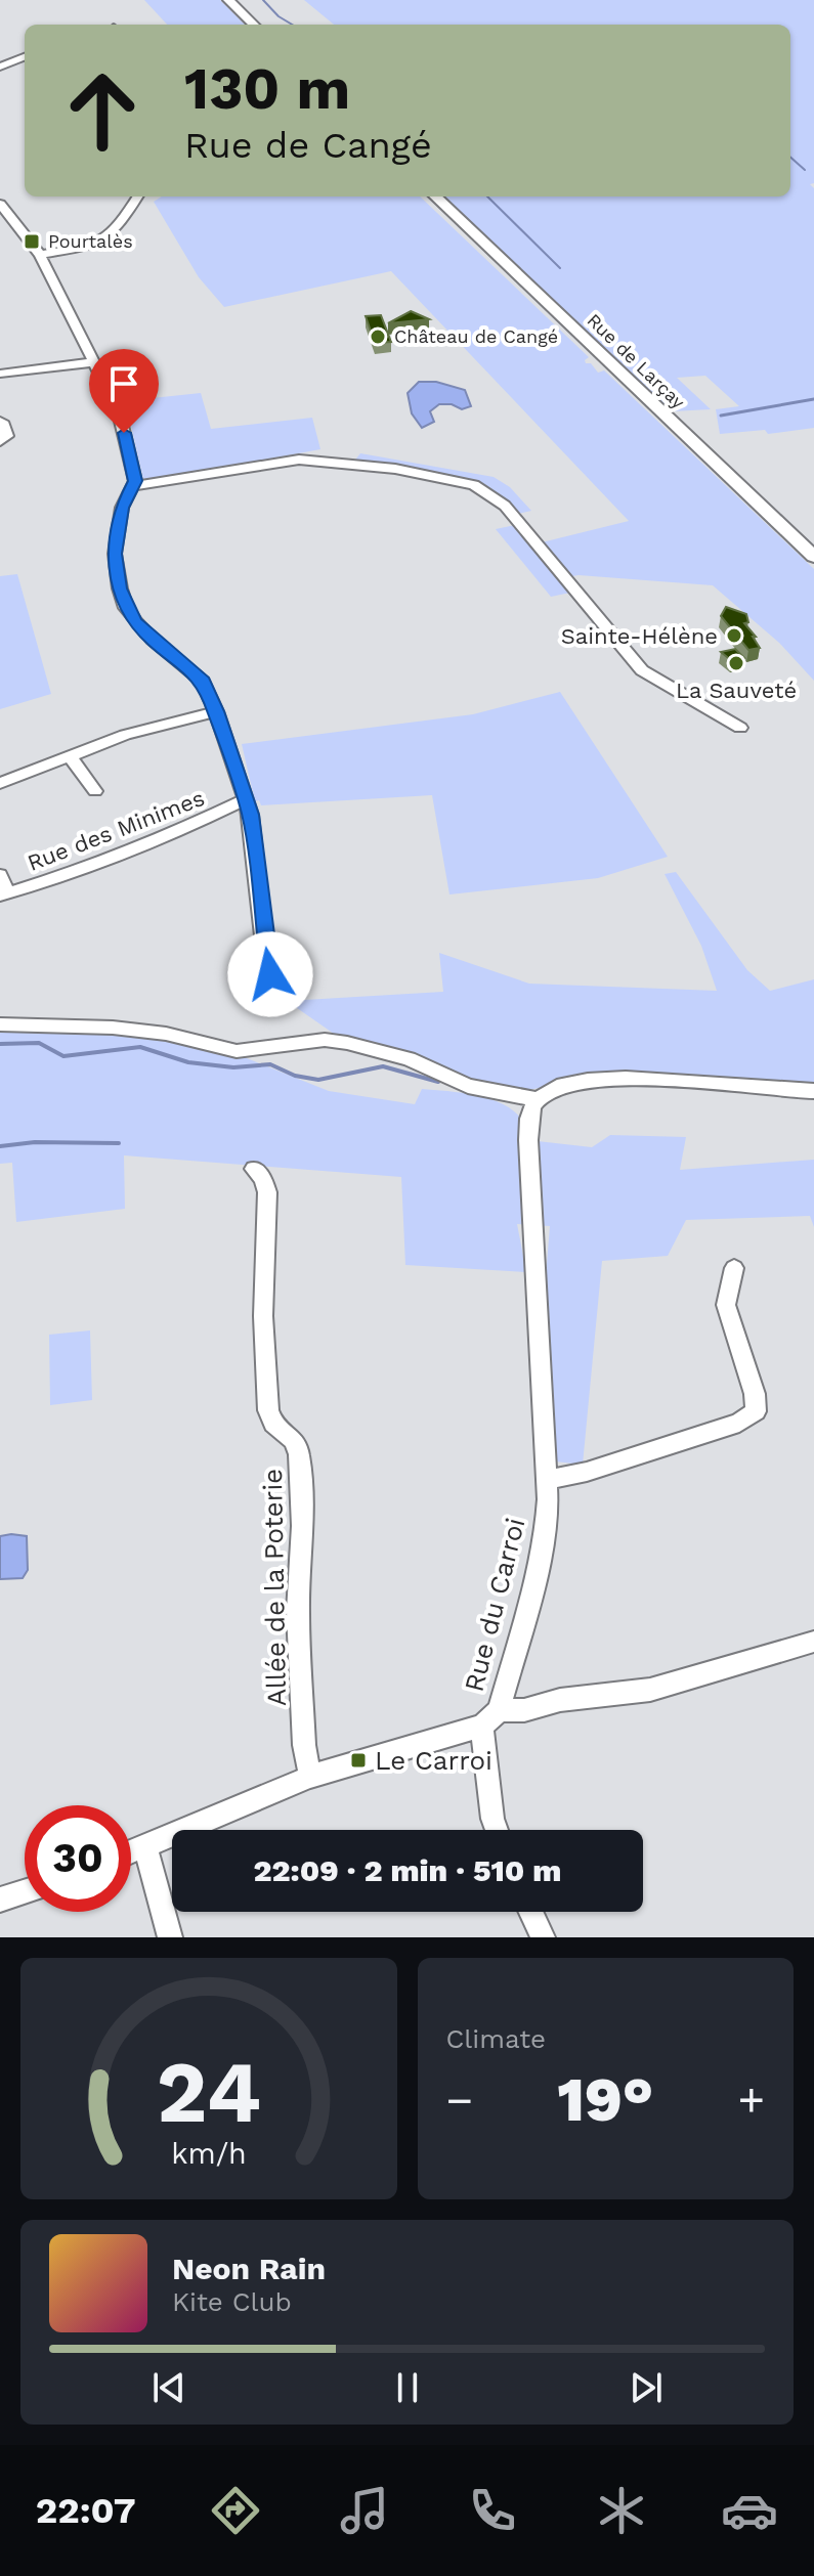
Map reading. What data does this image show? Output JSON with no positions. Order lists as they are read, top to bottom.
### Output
{
  "streets": {
    "main road": ["Rue de Larçay"],
    "street": ["Rue des Minimes", "Allée de la Poterie", "Rue du Carroi"]
  },
  "crossings": [
    ["Allée de la Poterie", "Rue du Carroi"]
  ],
  "places": {
    "transit": ["Pourtalès", "Le Carroi"],
    "other": ["Château de Cangé", "Sainte-Hélène", "La Sauveté"]
  },
  "page": {
    "turn": ["130 m", "Rue de Cangé"],
    "limit": "30",
    "trip": "22:09 · 2 min · 510 m",
    "tile": "Climate",
    "heat": ["−", "19°", "+"],
    "song": ["Neon Rain", "Kite Club"],
    "tabs": "22:07",
    "gauge": ["24", "km/h"]
  }
}
